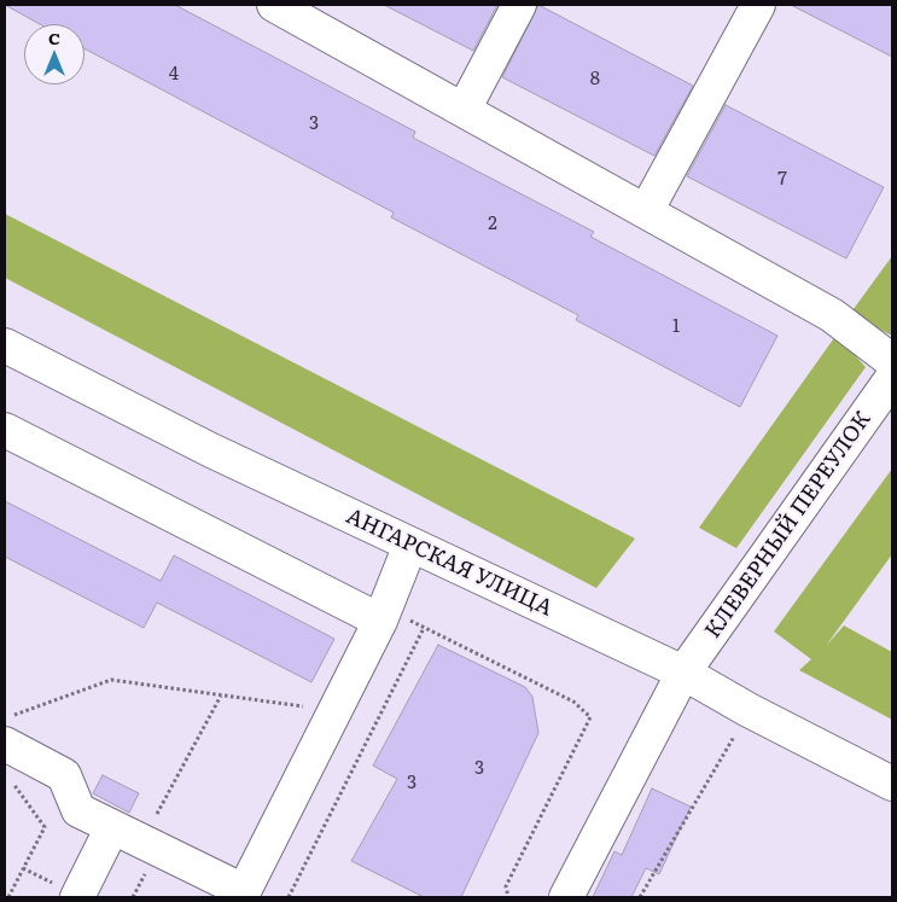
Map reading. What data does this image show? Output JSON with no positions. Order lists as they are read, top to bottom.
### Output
{
  "streets": {
    "street": ["КЛЕВЕРНЫЙ ПЕРЕУЛОК", "АНГАРСКАЯ УЛИЦА"]
  },
  "crossings": [
    ["КЛЕВЕРНЫЙ ПЕРЕУЛОК", "АНГАРСКАЯ УЛИЦА"]
  ],
  "house_numbers": [
    "4",
    "8",
    "3",
    "7",
    "2",
    "1",
    "3",
    "3"
  ],
  "north": "top"
}
